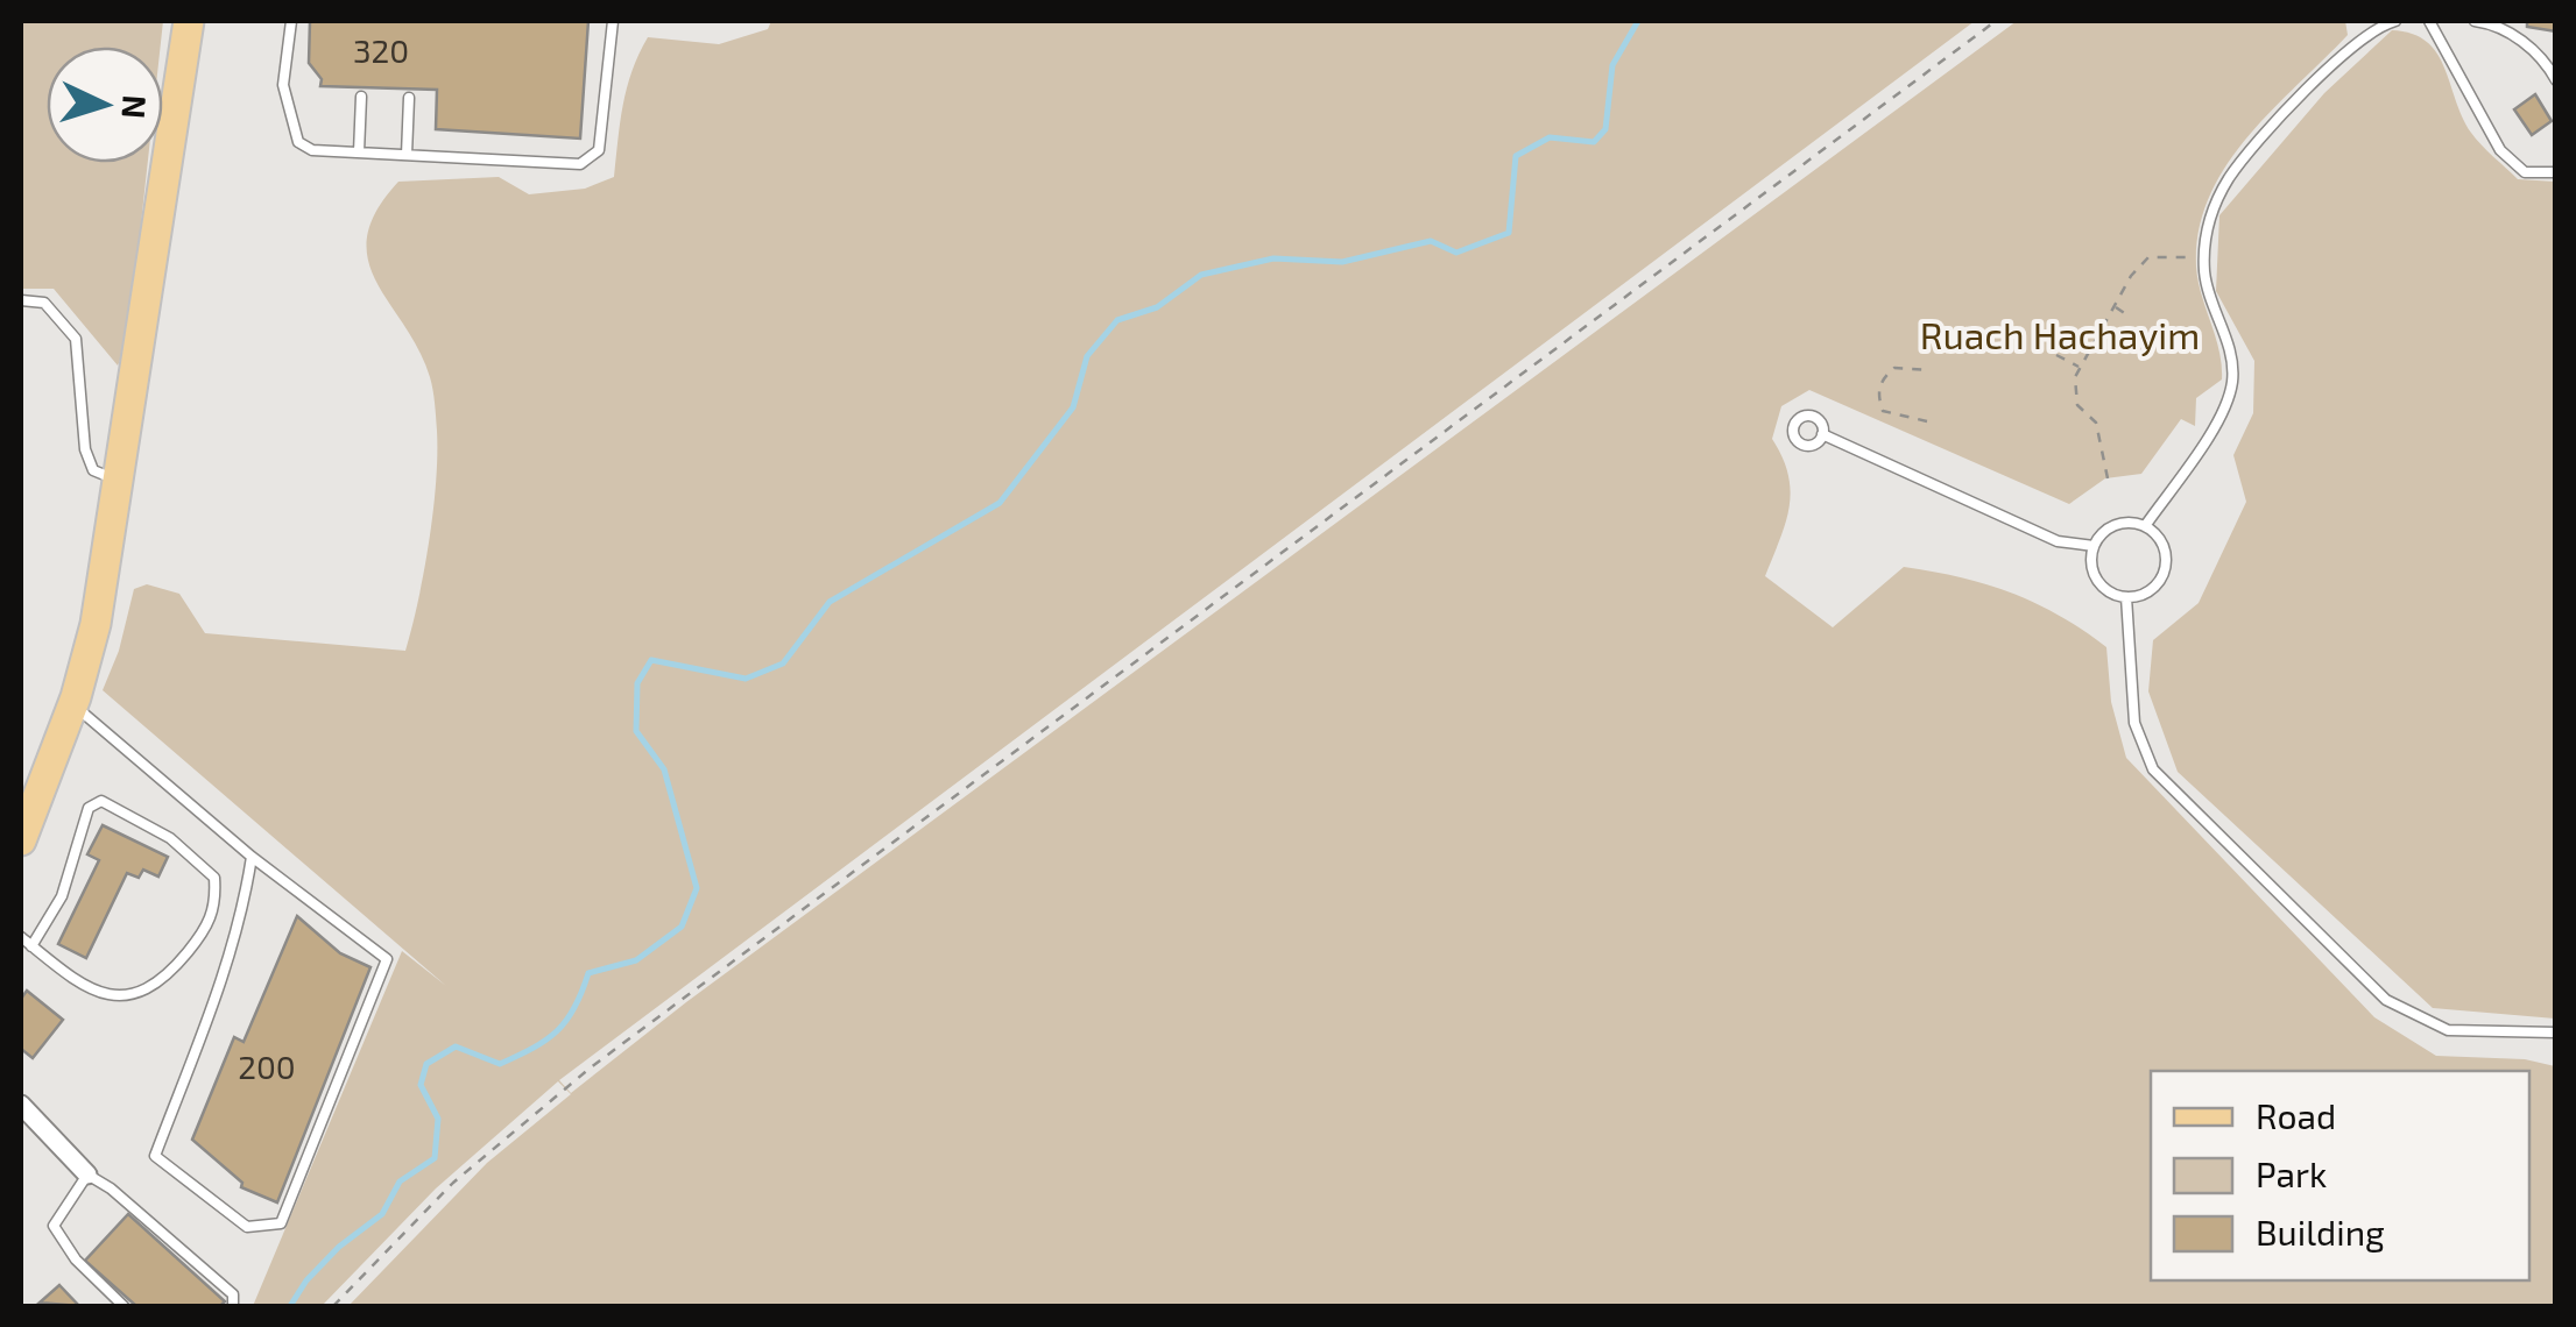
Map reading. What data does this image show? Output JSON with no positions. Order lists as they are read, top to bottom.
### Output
{
  "parks": ["Ruach Hachayim"],
  "house_numbers": ["320", "200"],
  "legend": ["Road", "Park", "Building"],
  "north": "right"
}
